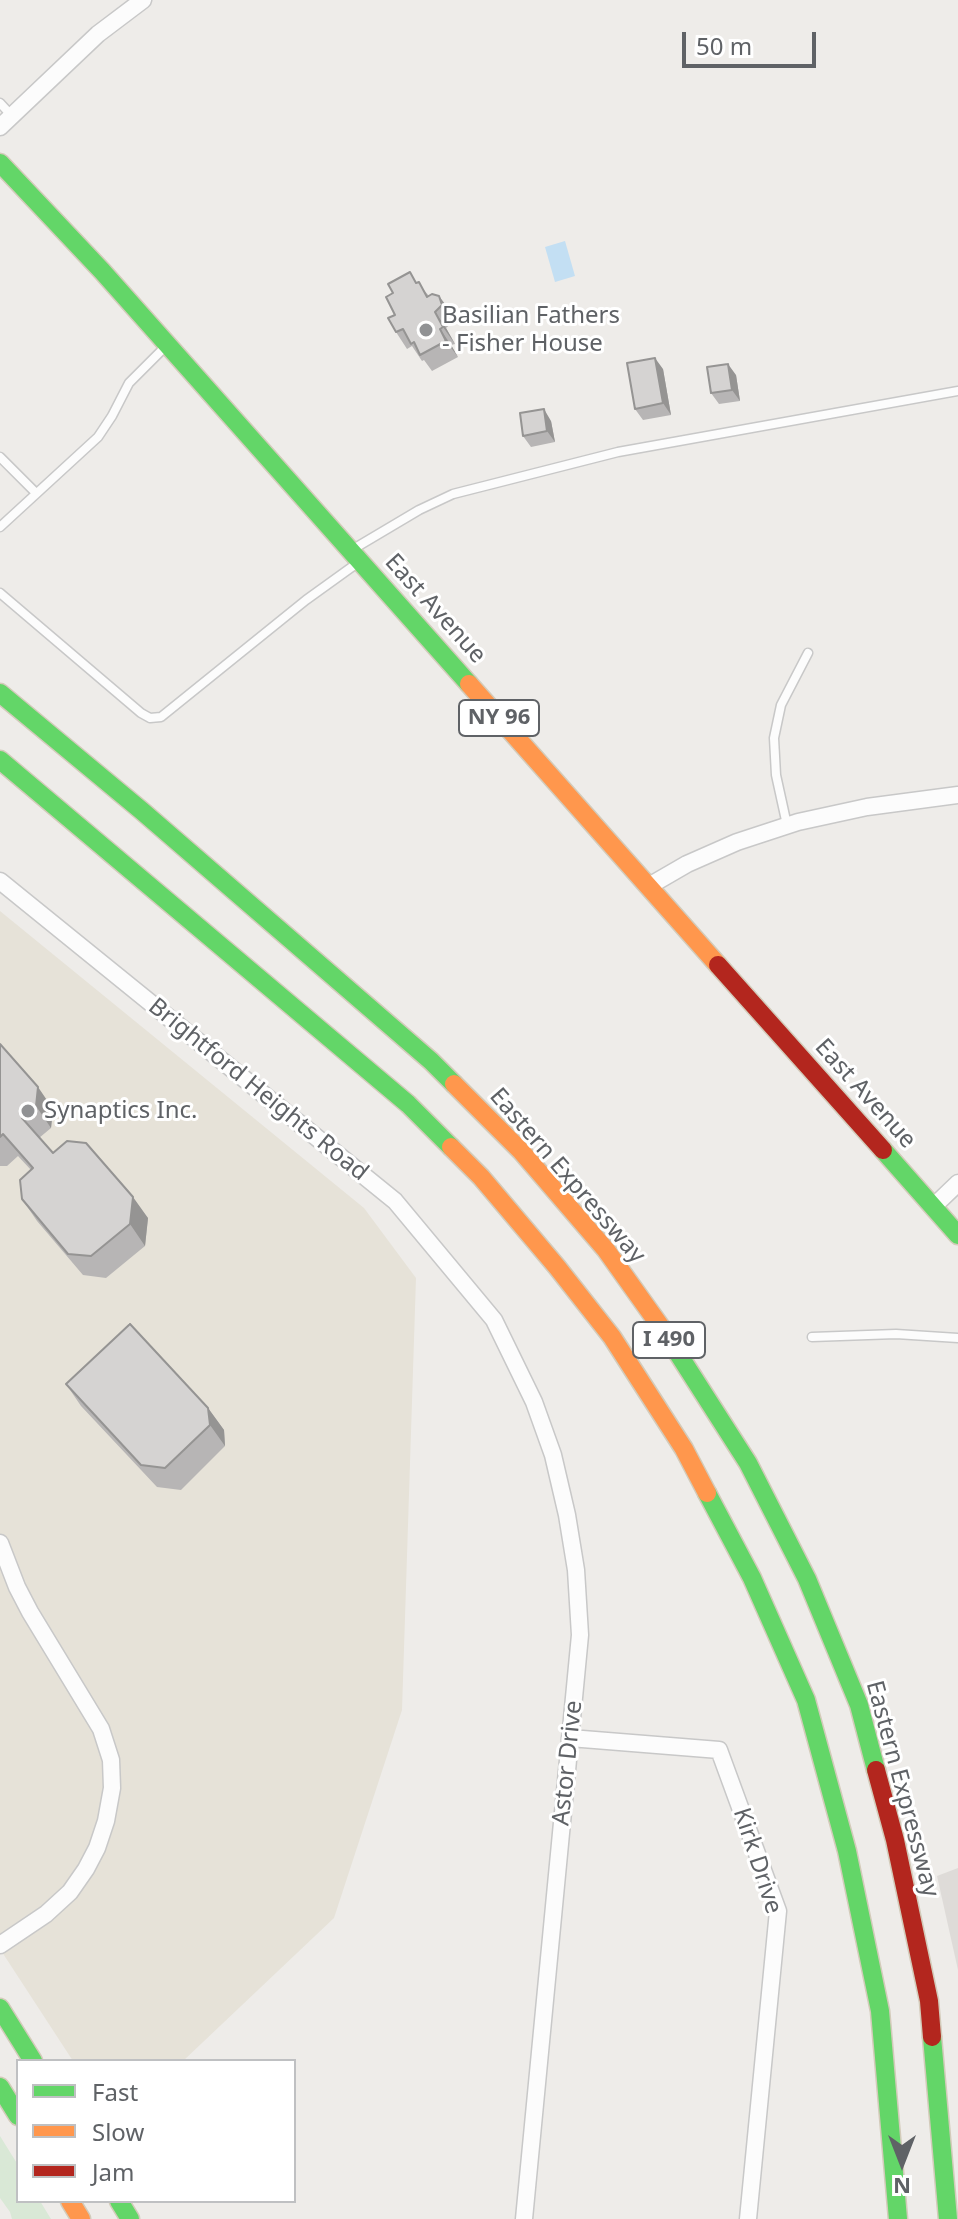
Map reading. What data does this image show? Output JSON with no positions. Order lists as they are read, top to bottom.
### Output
{
  "streets": {
    "main road": [
      "East Avenue",
      "NY 96",
      "Eastern Expressway",
      "I 490"
    ],
    "street": ["Brightford Heights Road", "Astor Drive", "Kirk Drive"]
  },
  "crossings": [
    ["Brightford Heights Road", "Astor Drive"],
    ["Astor Drive", "Kirk Drive"]
  ],
  "places": ["Basilian Fathers - Fisher House", "Synaptics Inc."],
  "legend": ["Fast", "Slow", "Jam"],
  "scale_bar": "50 m",
  "north": "bottom"
}
